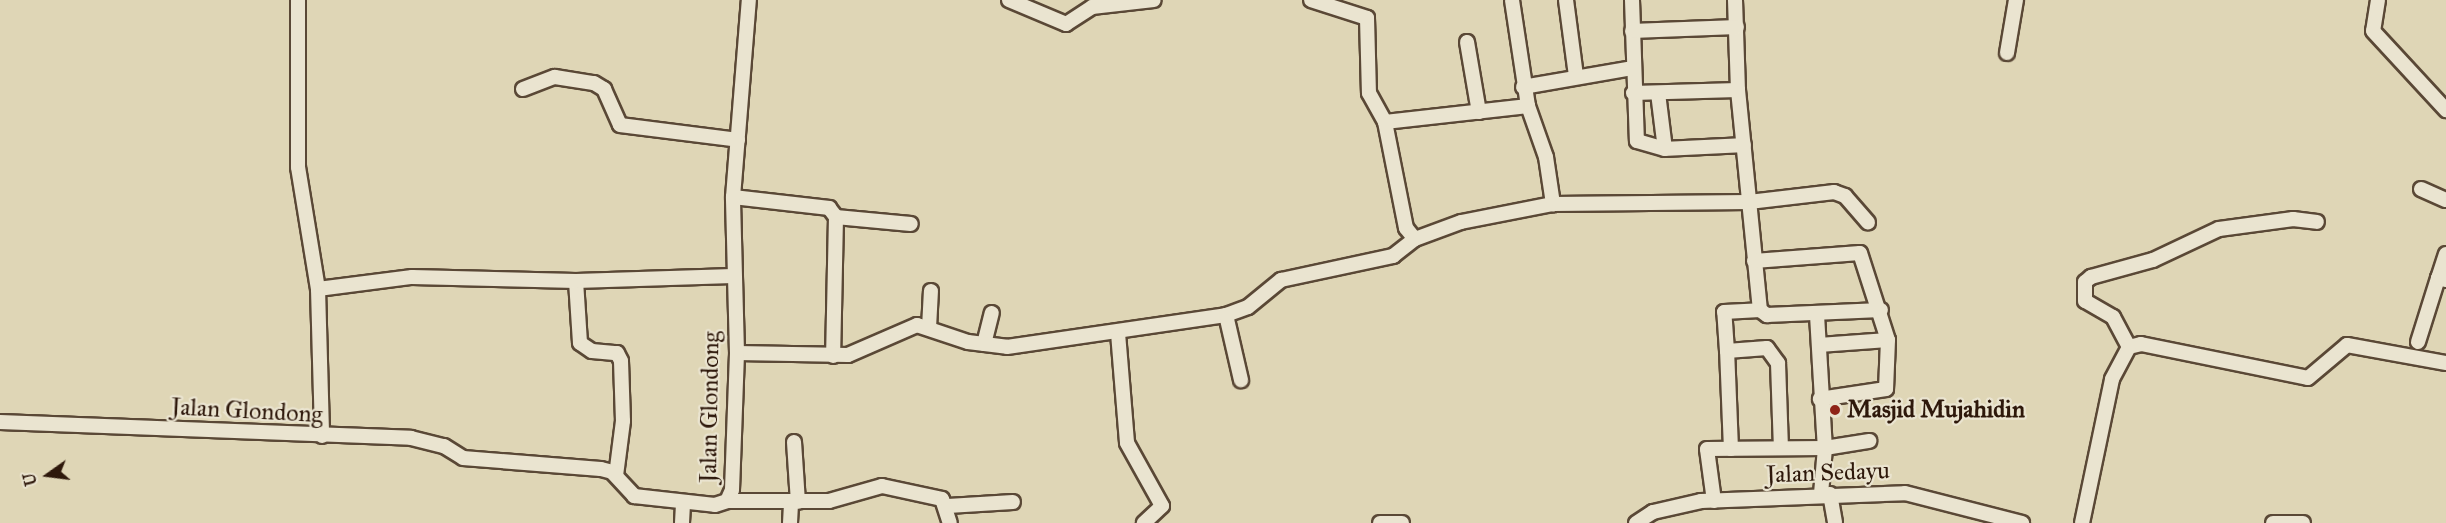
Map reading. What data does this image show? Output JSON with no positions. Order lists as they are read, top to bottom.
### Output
{
  "streets": {
    "street": ["Jalan Glondong", "Jalan Sedayu"]
  },
  "places": ["Masjid Mujahidin"],
  "north": "left"
}
